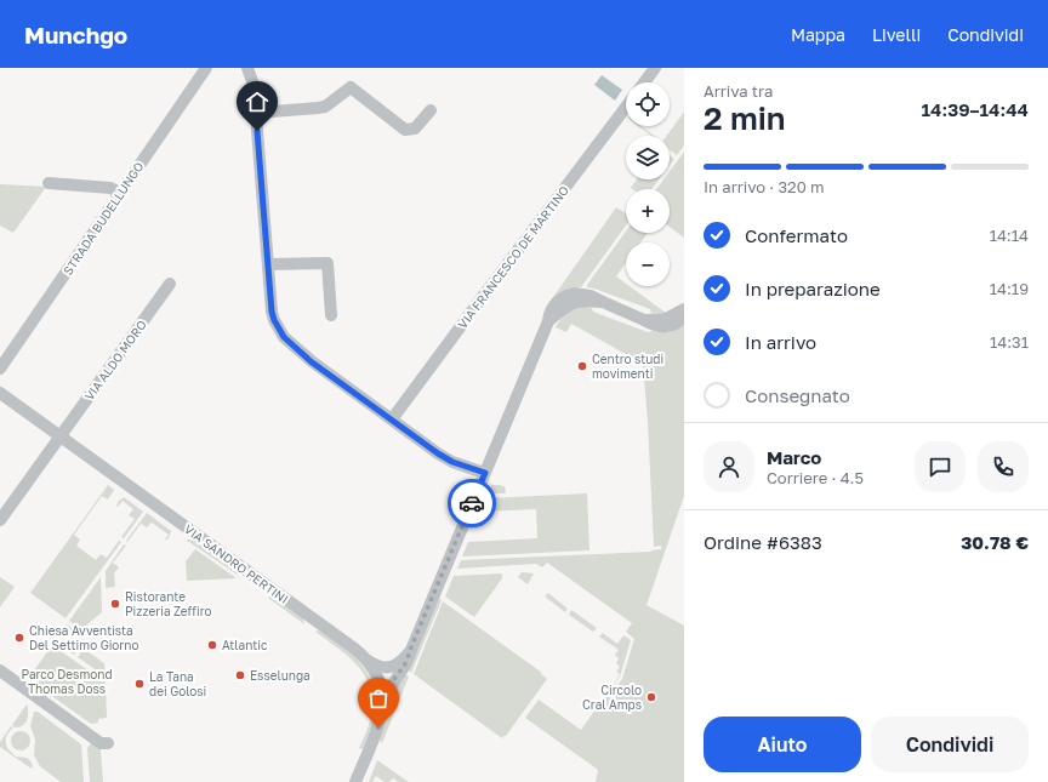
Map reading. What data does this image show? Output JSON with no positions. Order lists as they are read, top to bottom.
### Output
{
  "streets": {
    "street": [
      "STRADA BUDELLUNGO",
      "VIA FRANCESCO DE MARTINO",
      "VIA ALDO MORO",
      "VIA SANDRO PERTINI"
    ]
  },
  "crossings": [
    ["VIA ALDO MORO", "VIA SANDRO PERTINI"]
  ],
  "parks": ["Parco Desmond Thomas Doss"],
  "places": [
    "Centro studi movimenti",
    "Ristorante Pizzeria Zeffiro",
    "Chiesa Avventista Del Settimo Giorno",
    "Atlantic",
    "Esselunga",
    "La Tana dei Golosi",
    "Circolo Cral Amps"
  ],
  "page": {
    "header": "Munchgo",
    "nav": ["Mappa", "Livelli", "Condividi"],
    "heading": ["2 min", "Arriva tra", "14:39–14:44"],
    "panel": [
      "Marco",
      "Corriere · 4.5",
      "Ordine #6383",
      "30.78 €"
    ],
    "map_buttons": ["+", "−"],
    "bar": "In arrivo · 320 m",
    "list": [
      ["Confermato", "14:14"],
      ["In preparazione", "14:19"],
      ["In arrivo", "14:31"],
      "Consegnato"
    ],
    "buttons": ["Aiuto", "Condividi"]
  }
}
